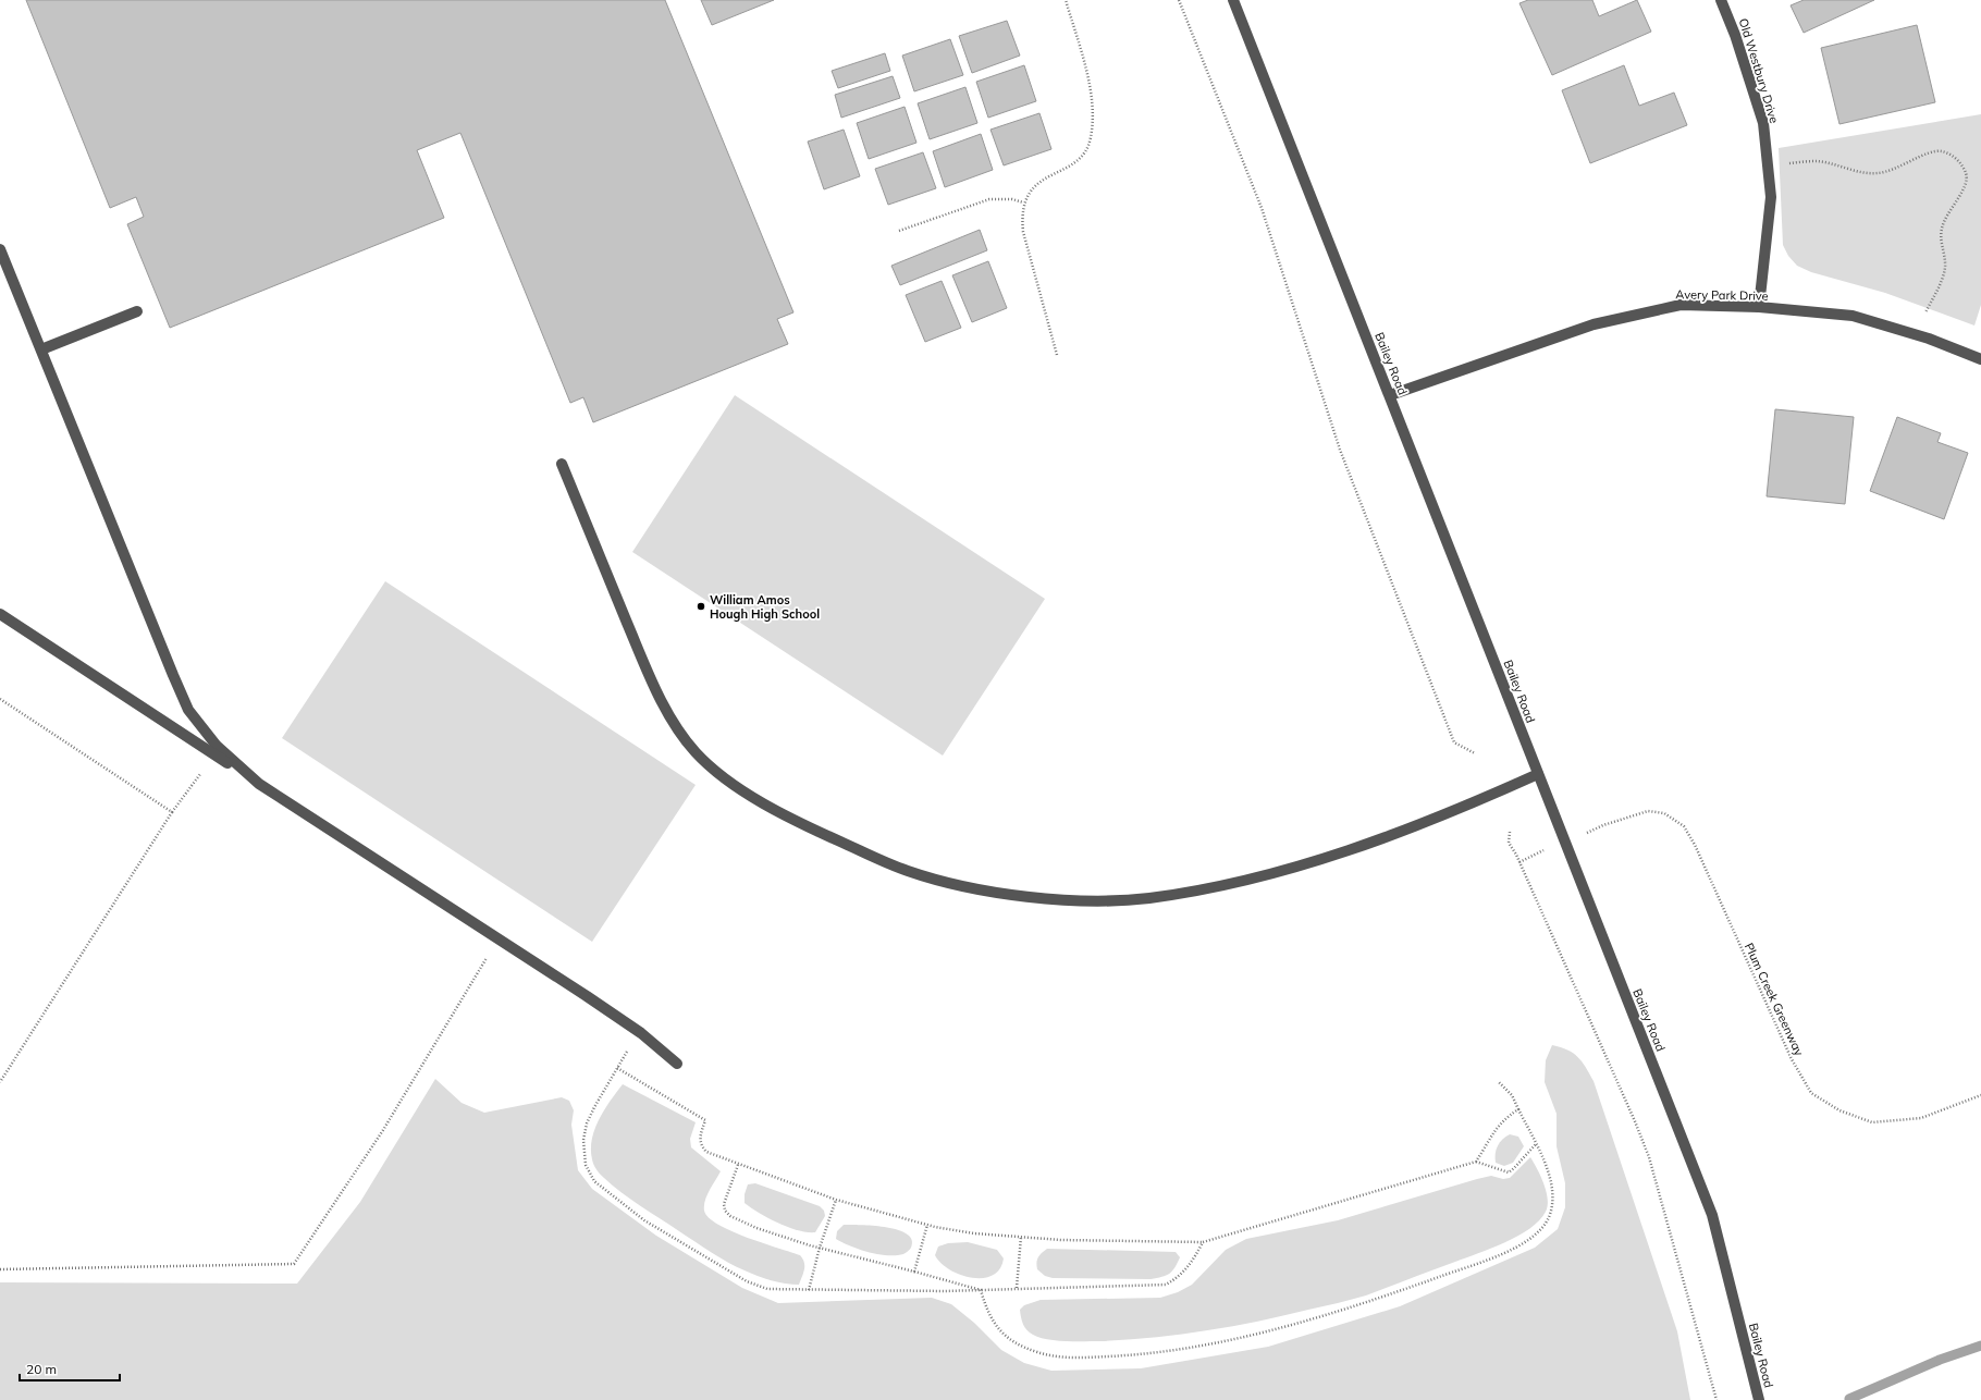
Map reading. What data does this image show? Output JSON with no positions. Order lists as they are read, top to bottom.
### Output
{
  "streets": {
    "street": ["Old Westbury Drive", "Avery Park Drive", "Bailey Road"],
    "path": ["Plum Creek Greenway"]
  },
  "crossings": [
    ["Old Westbury Drive", "Avery Park Drive"],
    ["Avery Park Drive", "Bailey Road"]
  ],
  "places": ["William Amos Hough High School"],
  "scale_bar": "20 m"
}
